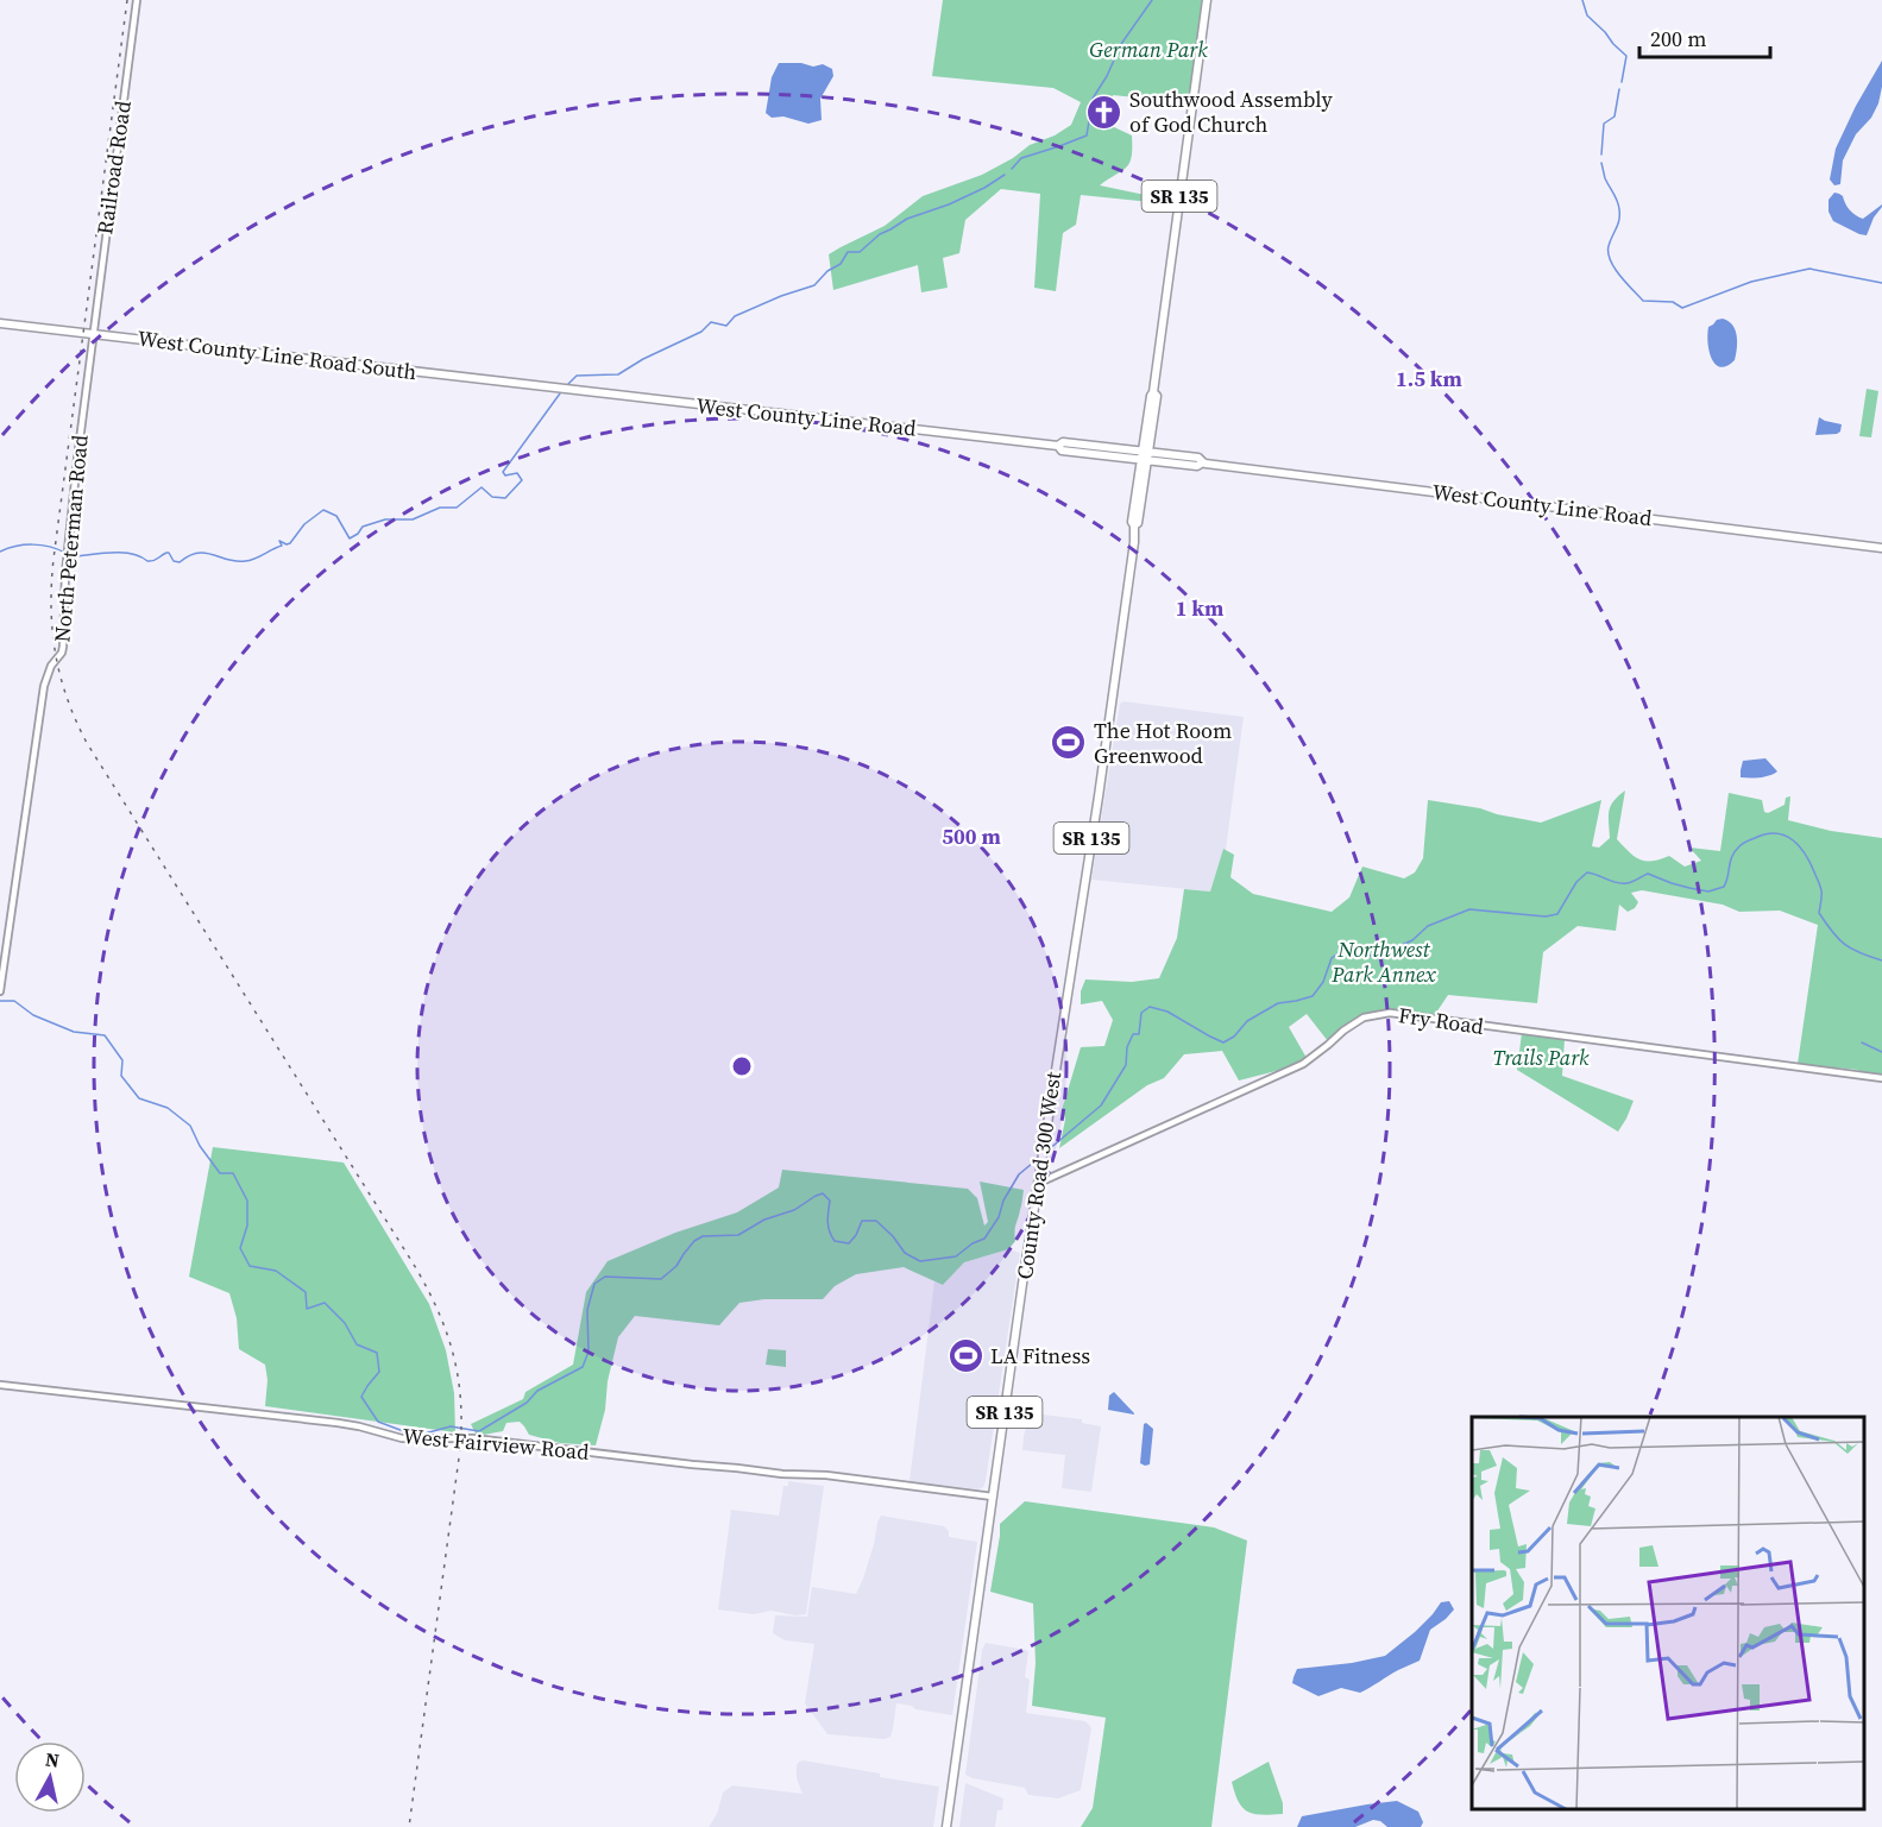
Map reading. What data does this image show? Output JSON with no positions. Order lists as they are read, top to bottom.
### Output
{
  "streets": {
    "main road": [
      "SR 135",
      "West County Line Road South",
      "West County Line Road",
      "County Road 300 West"
    ],
    "street": [
      "Railroad Road",
      "North Peterman Road",
      "Fry Road",
      "West Fairview Road"
    ]
  },
  "crossings": [
    ["Railroad Road", "West County Line Road South"],
    ["Railroad Road", "North Peterman Road"],
    ["SR 135", "West County Line Road"],
    ["SR 135", "County Road 300 West"],
    ["West County Line Road South", "West County Line Road"],
    ["West County Line Road South", "North Peterman Road"],
    ["West County Line Road", "County Road 300 West"],
    ["Fry Road", "County Road 300 West"],
    ["County Road 300 West", "West Fairview Road"]
  ],
  "parks": ["German Park", "Northwest Park Annex", "Trails Park"],
  "places": {
    "church": ["Southwood Assembly of God Church"],
    "sports": ["The Hot Room Greenwood", "LA Fitness"]
  },
  "scale_bar": "200 m",
  "north": "top",
  "rings": ["1.5 km", "1 km", "500 m"]
}
